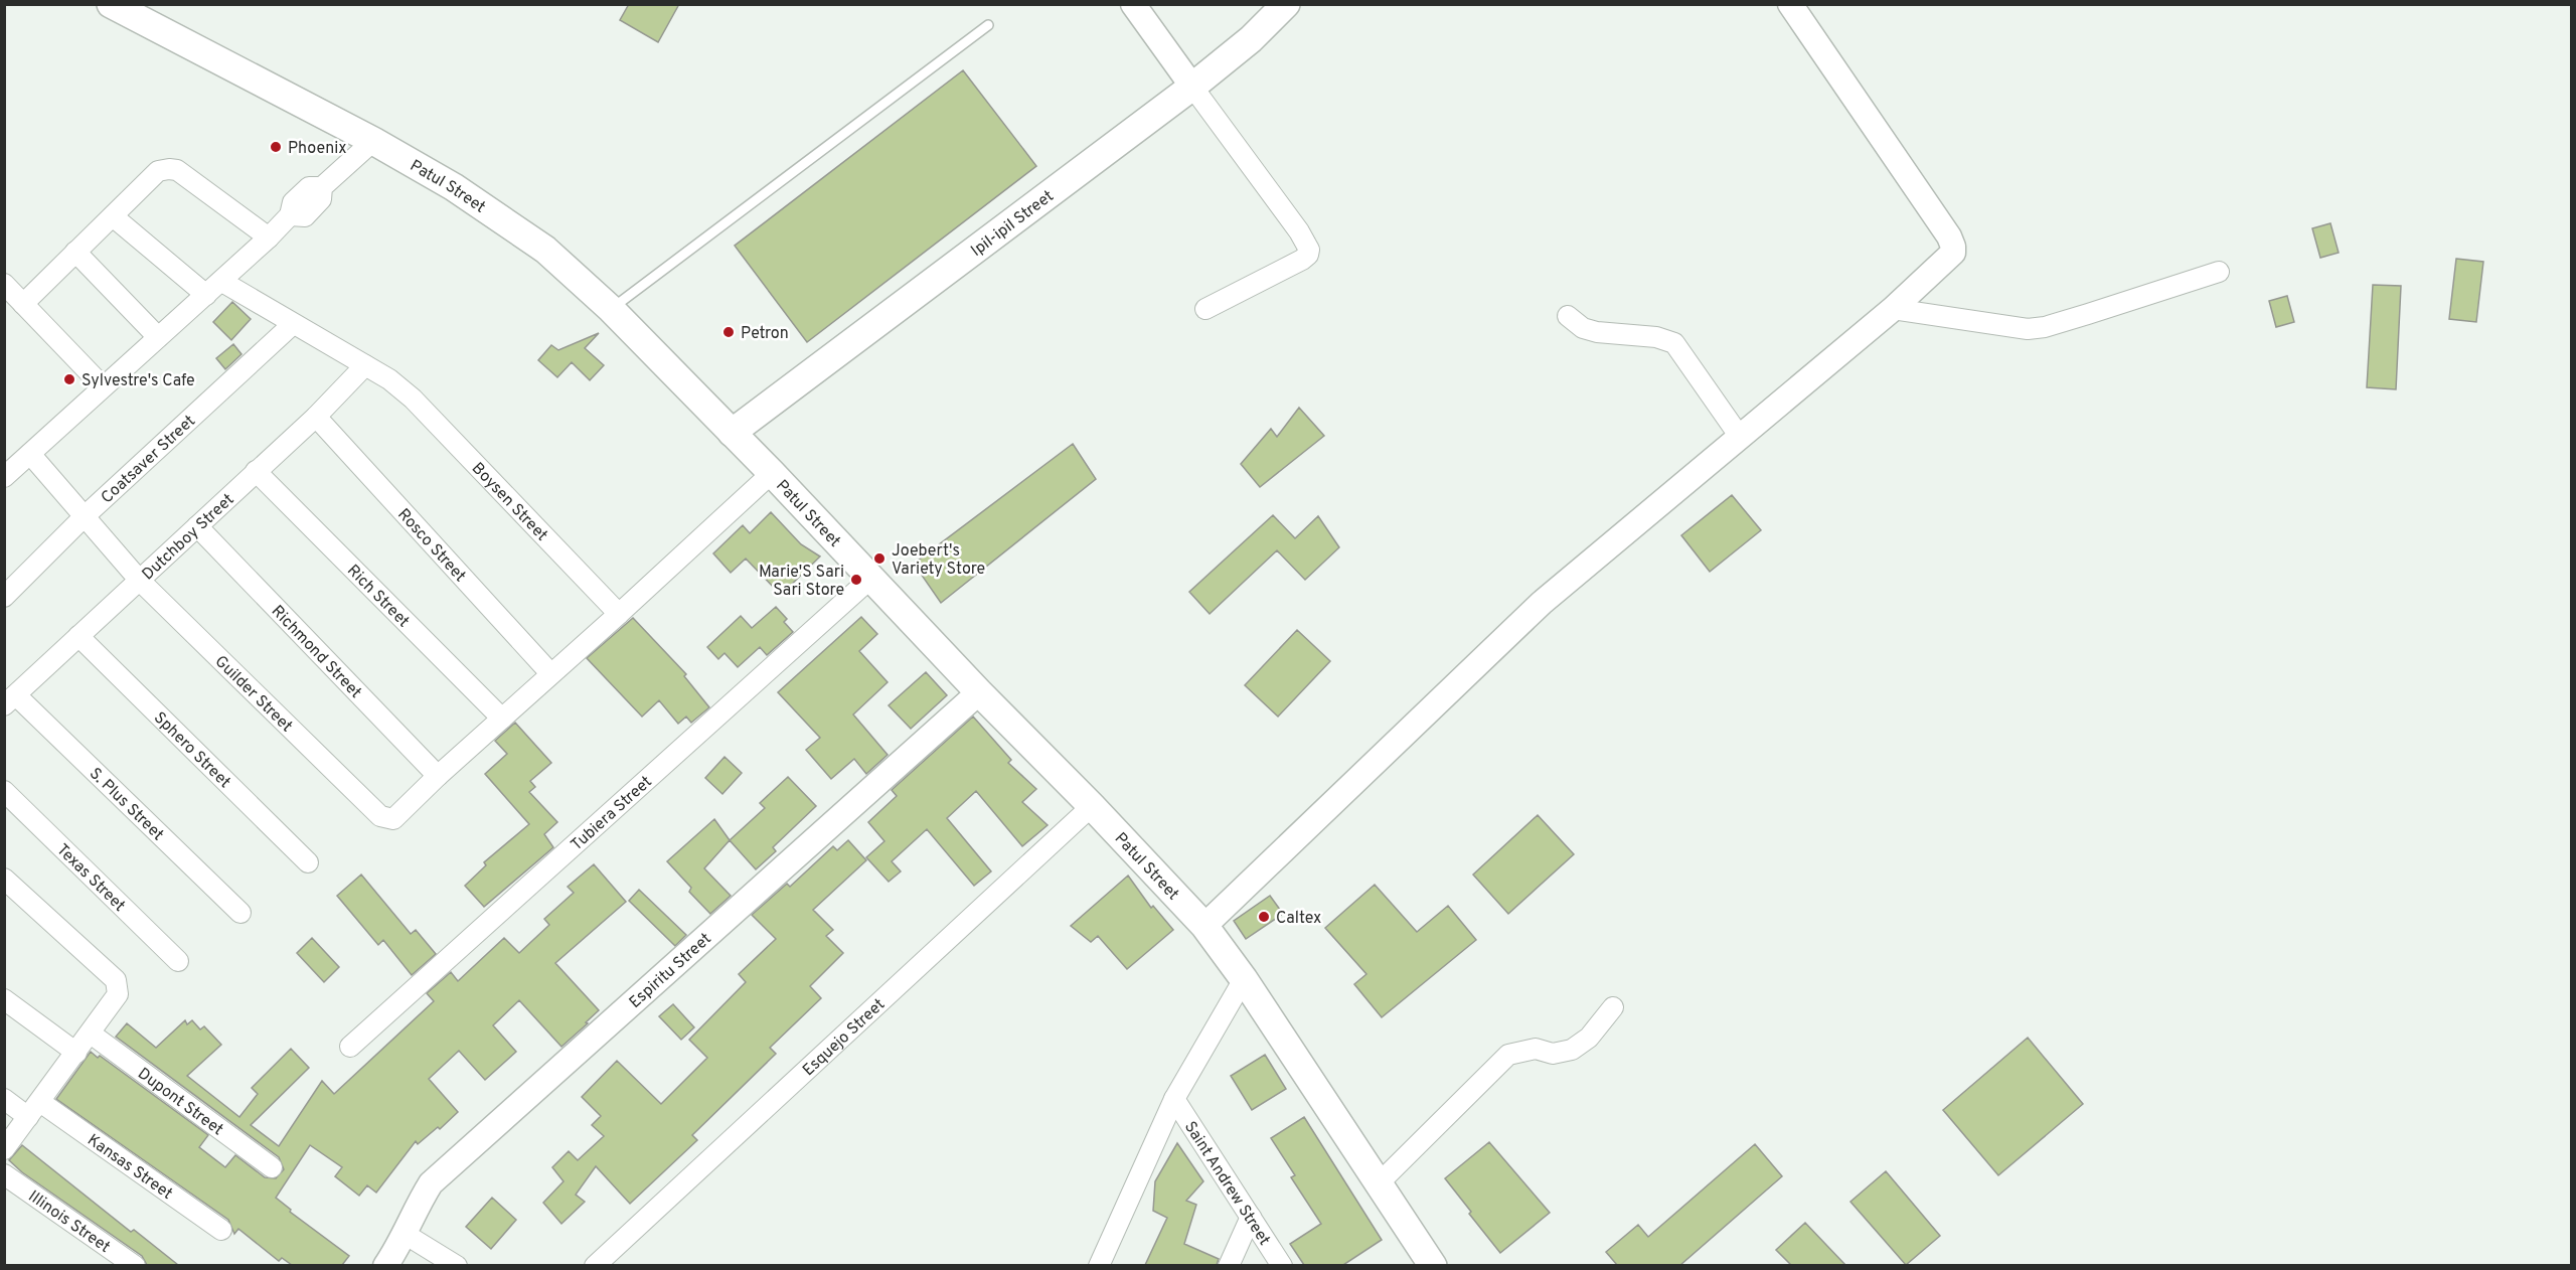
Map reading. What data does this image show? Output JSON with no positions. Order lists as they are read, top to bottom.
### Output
{
  "streets": {
    "main road": ["Patul Street", "Ipil-ipil Street"],
    "street": [
      "Coatsaver Street",
      "Boysen Street",
      "Dutchboy Street",
      "Rosco Street",
      "Rich Street",
      "Richmond Street",
      "Guilder Street",
      "Sphero Street",
      "S. Plus Street",
      "Tubiera Street",
      "Texas Street",
      "Espiritu Street",
      "Esquejo Street",
      "Dupont Street",
      "Kansas Street",
      "Saint Andrew Street",
      "Illinois Street"
    ]
  },
  "crossings": [
    ["Patul Street", "Ipil-ipil Street"],
    ["Patul Street", "Tubiera Street"],
    ["Patul Street", "Espiritu Street"],
    ["Patul Street", "Esquejo Street"],
    ["Coatsaver Street", "Boysen Street"],
    ["Coatsaver Street", "Guilder Street"],
    ["Boysen Street", "Dutchboy Street"],
    ["Dutchboy Street", "Rosco Street"],
    ["Dutchboy Street", "Rich Street"],
    ["Dutchboy Street", "Richmond Street"],
    ["Dutchboy Street", "Guilder Street"],
    ["Dutchboy Street", "Sphero Street"],
    ["Dutchboy Street", "S. Plus Street"],
    ["Richmond Street", "Guilder Street"]
  ],
  "places": [
    "Phoenix",
    "Petron",
    "Sylvestre's Cafe",
    "Joebert's Variety Store",
    "Marie'S Sari Sari Store",
    "Caltex"
  ]
}
